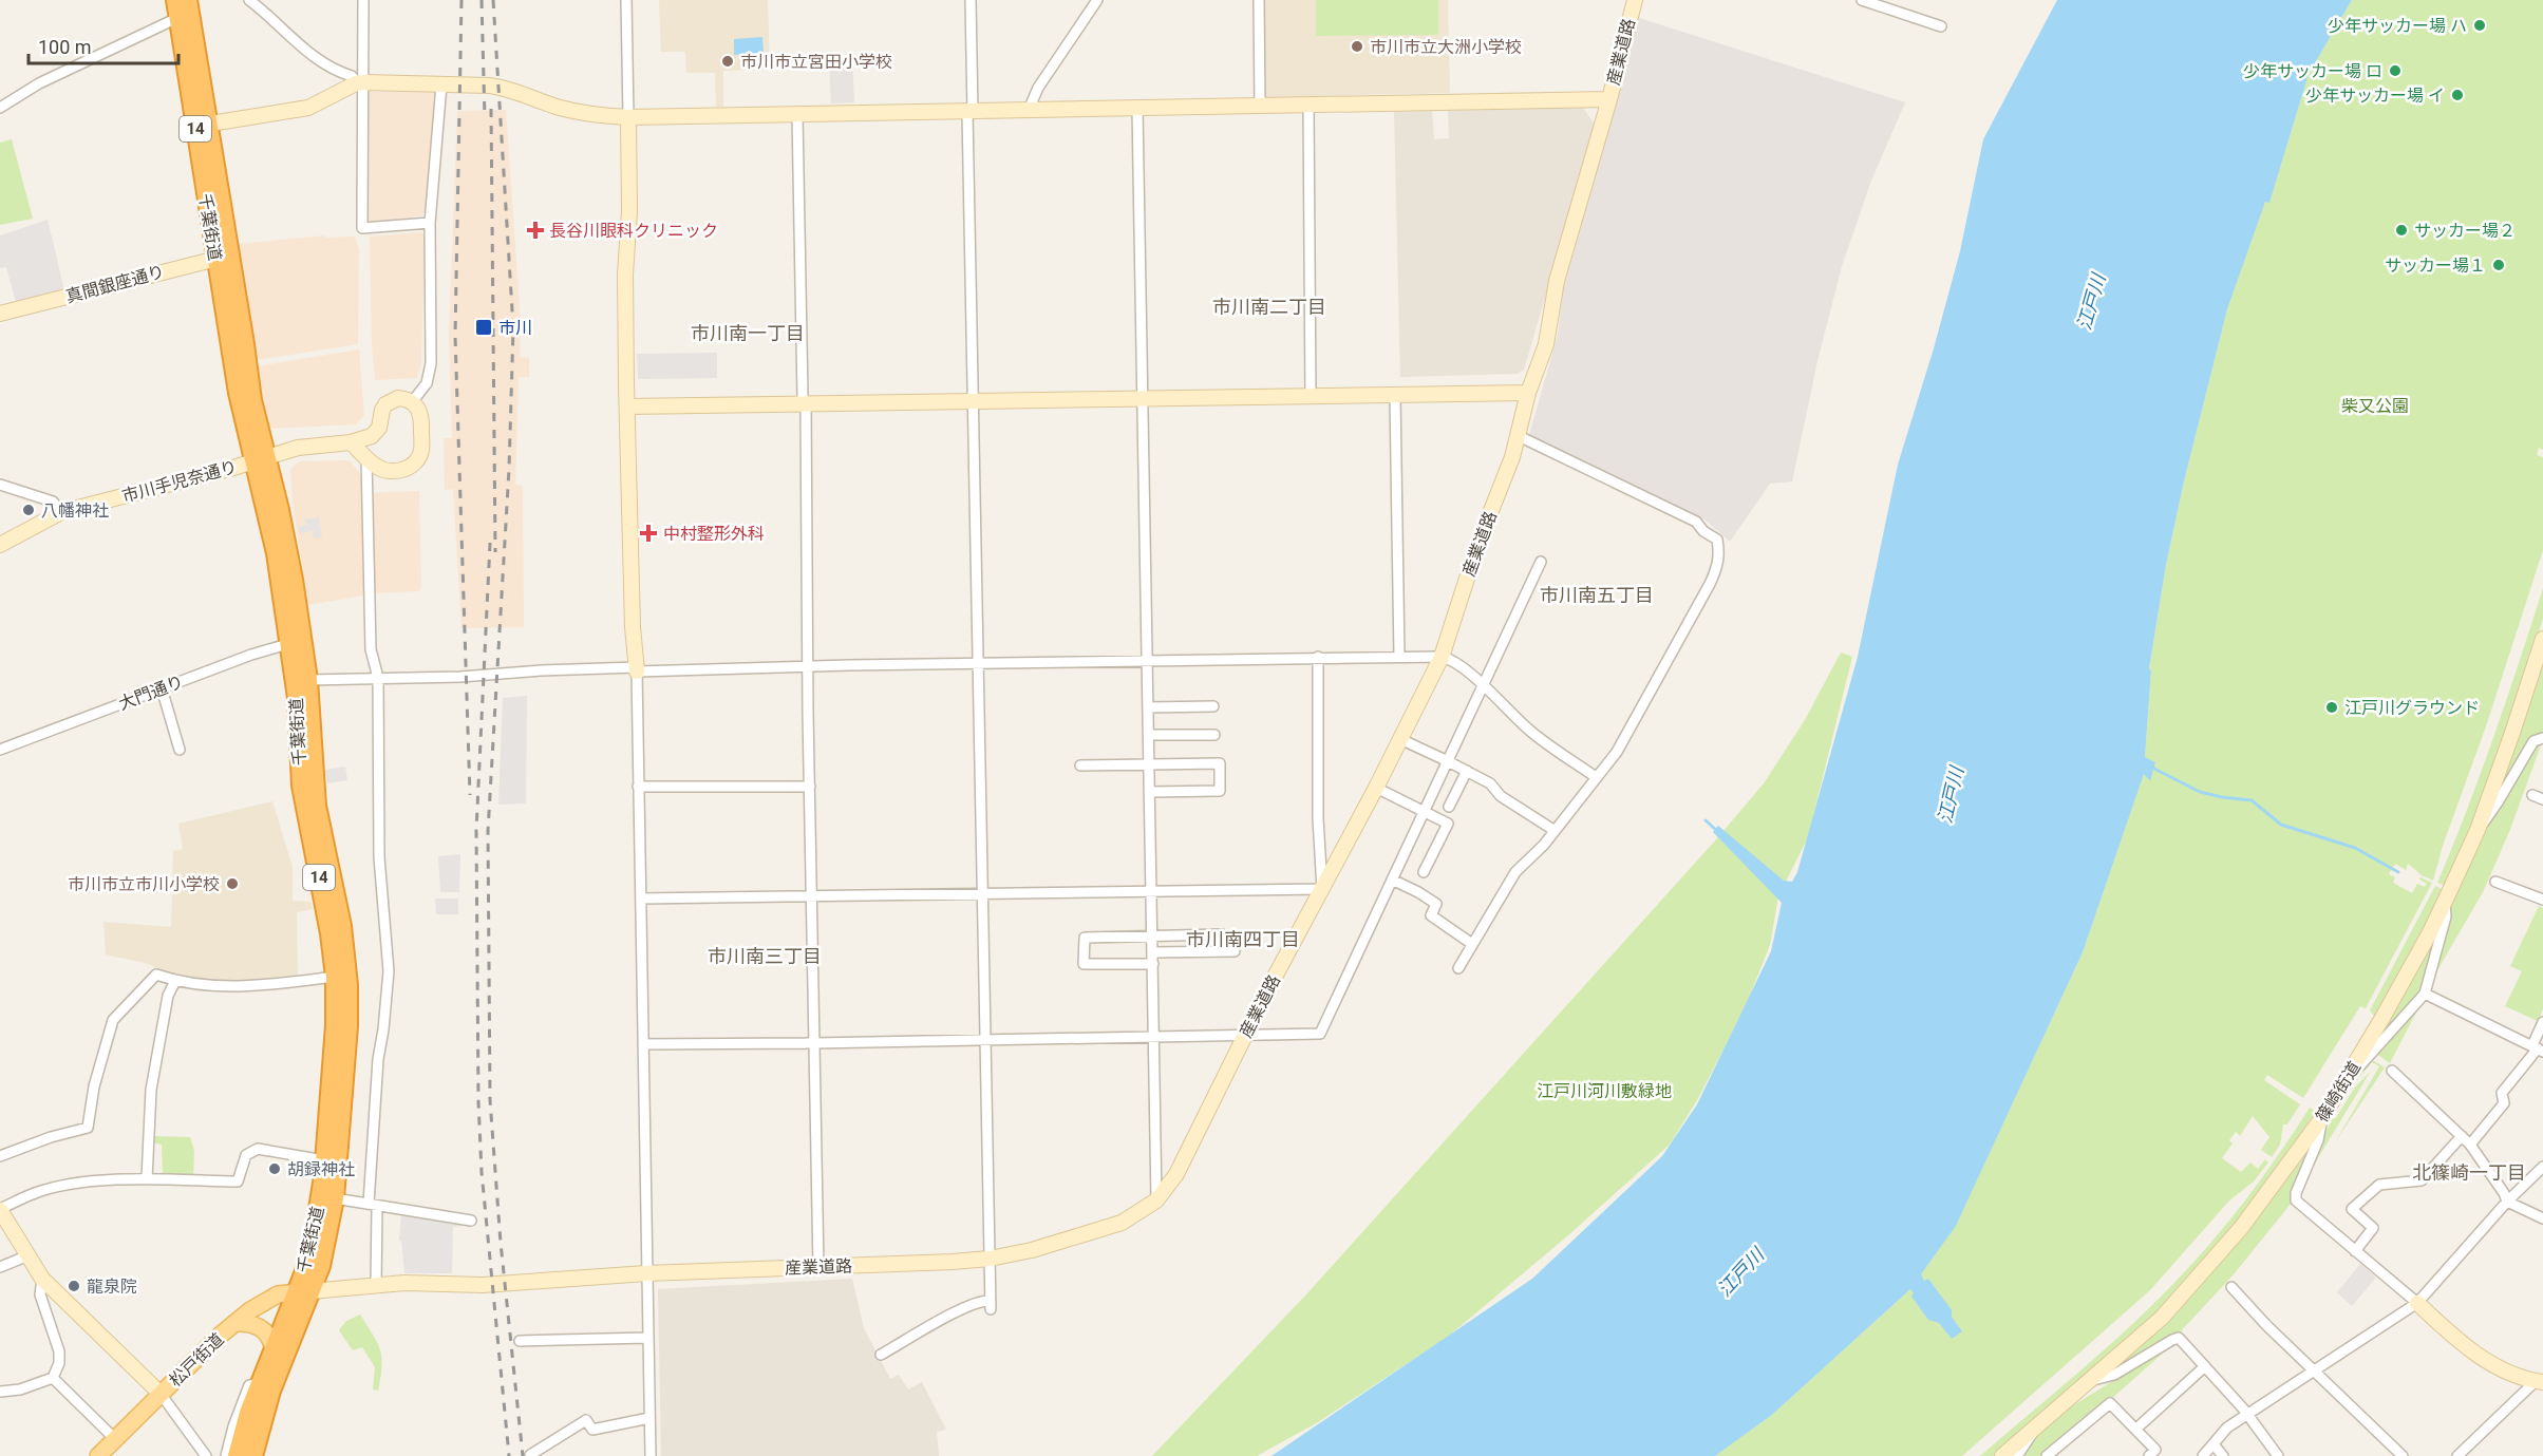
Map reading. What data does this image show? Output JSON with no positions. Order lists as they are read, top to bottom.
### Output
{
  "streets": {
    "highway": ["14", "千葉街道"],
    "main road": ["松戸街道"],
    "street": [
      "産業道路",
      "真間銀座通り",
      "市川手児奈通り",
      "大門通り",
      "篠崎街道"
    ]
  },
  "crossings": [
    ["産業道路", "千葉街道"],
    ["産業道路", "松戸街道"],
    ["千葉街道", "真間銀座通り"],
    ["千葉街道", "市川手児奈通り"],
    ["千葉街道", "大門通り"],
    ["千葉街道", "松戸街道"]
  ],
  "districts": [
    "市川南二丁目",
    "市川南一丁目",
    "市川南五丁目",
    "市川南四丁目",
    "市川南三丁目",
    "北篠崎一丁目"
  ],
  "water": ["江戸川"],
  "parks": ["柴又公園", "江戸川河川敷緑地"],
  "places": {
    "other": [
      "少年サッカー場 ハ",
      "市川市立大洲小学校",
      "市川市立宮田小学校",
      "少年サッカー場 ロ",
      "少年サッカー場 イ",
      "サッカー場２",
      "サッカー場１",
      "八幡神社",
      "江戸川グラウンド",
      "市川市立市川小学校",
      "胡録神社",
      "龍泉院"
    ],
    "health": ["長谷川眼科クリニック", "中村整形外科"],
    "transit": ["市川"]
  },
  "scale_bar": "100 m"
}
